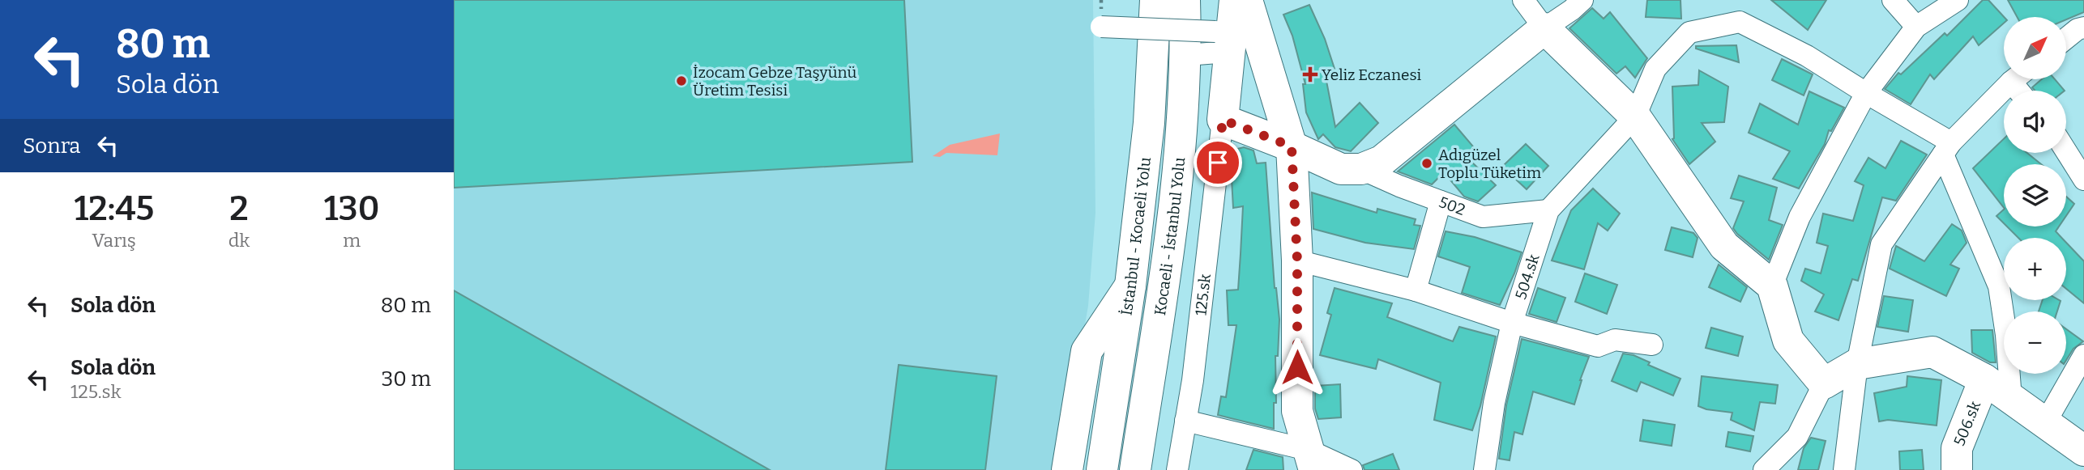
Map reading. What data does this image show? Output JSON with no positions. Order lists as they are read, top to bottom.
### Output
{
  "streets": {
    "main road": ["İstanbul - Kocaeli Yolu", "Kocaeli - İstanbul Yolu", "506.sk"],
    "street": ["502", "504.sk", "125.sk"]
  },
  "crossings": [
    ["502", "504.sk"]
  ],
  "places": {
    "health": ["Yeliz Eczanesi"],
    "other": ["İzocam Gebze Taşyünü Üretim Tesisi", "Adıgüzel Toplu Tüketim"]
  },
  "north": "top right",
  "page": {
    "turn": ["80 m", "Sola dön"],
    "map_buttons": ["+", "−"],
    "then": "Sonra",
    "eta": [
      "12:45",
      "Varış",
      "2",
      "dk",
      "130",
      "m"
    ],
    "list": [
      {
        "name": "Sola dön",
        "value": "80 m"
      },
      {
        "name": "Sola dön",
        "note": "125.sk",
        "value": "30 m"
      }
    ]
  }
}
